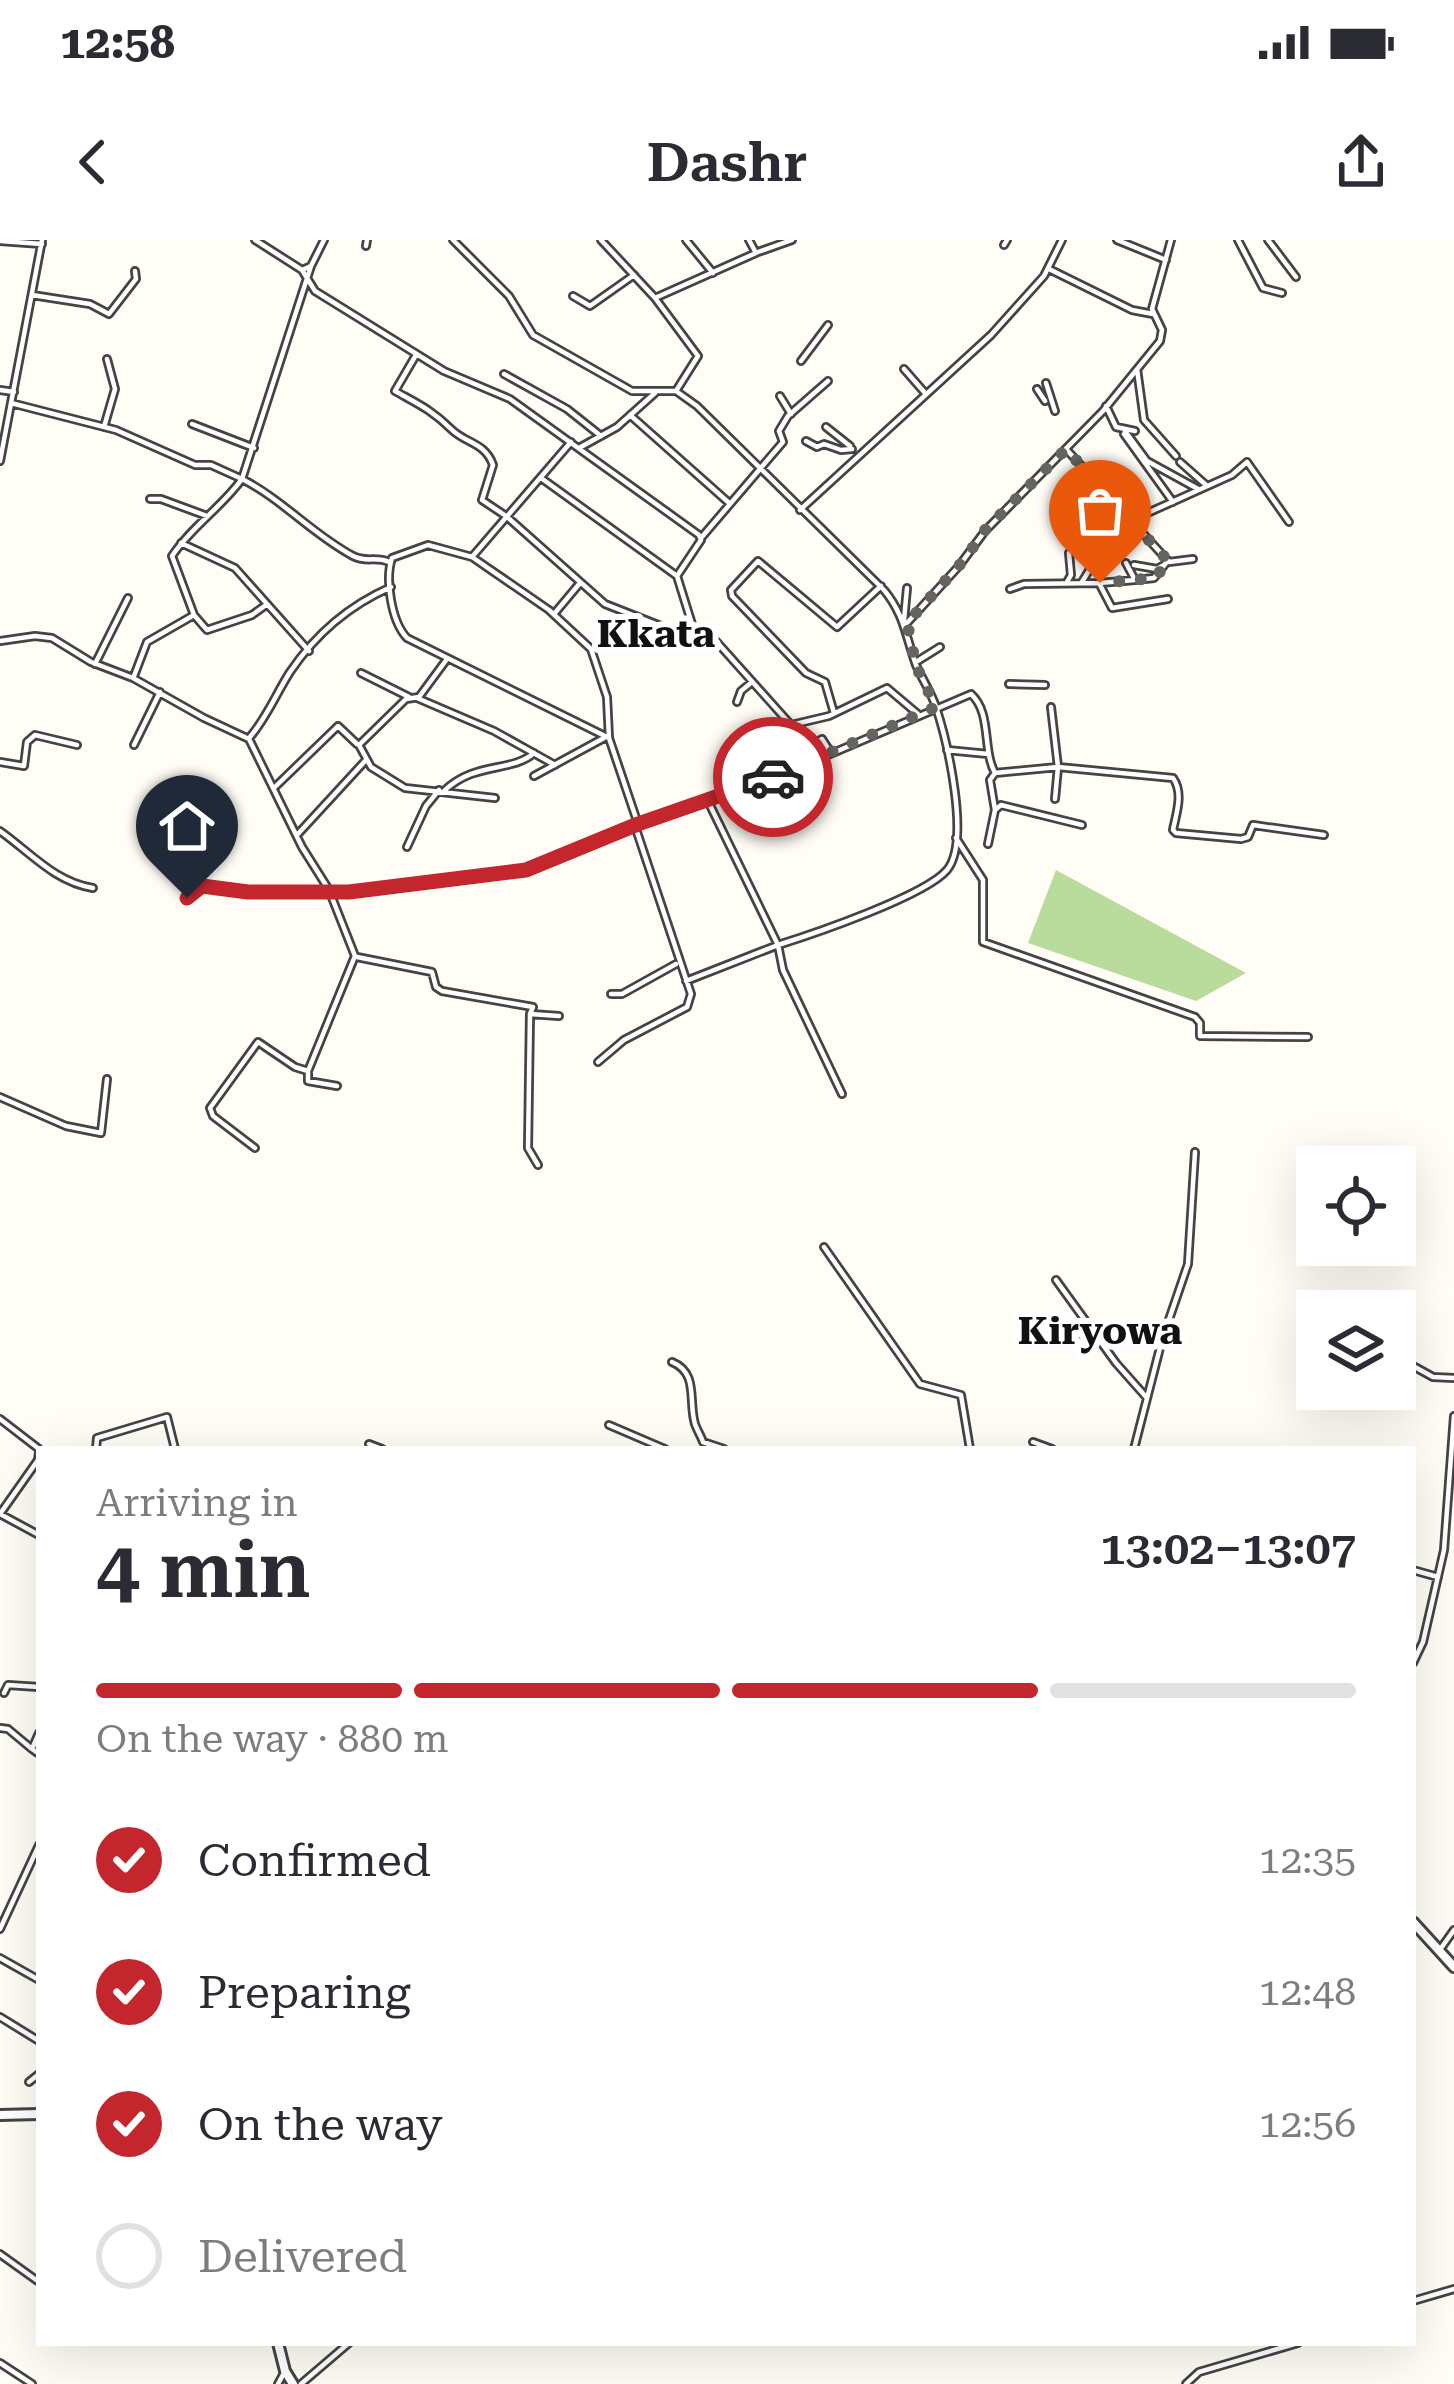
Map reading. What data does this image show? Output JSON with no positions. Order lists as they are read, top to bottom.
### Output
{
  "districts": ["Kkata", "Kiryowa"],
  "page": {
    "status": "12:58",
    "header": "Dashr",
    "heading": ["4 min", "Arriving in", "13:02–13:07"],
    "bar": "On the way · 880 m",
    "list": [
      ["Confirmed", "12:35"],
      ["Preparing", "12:48"],
      ["On the way", "12:56"],
      "Delivered"
    ]
  }
}
